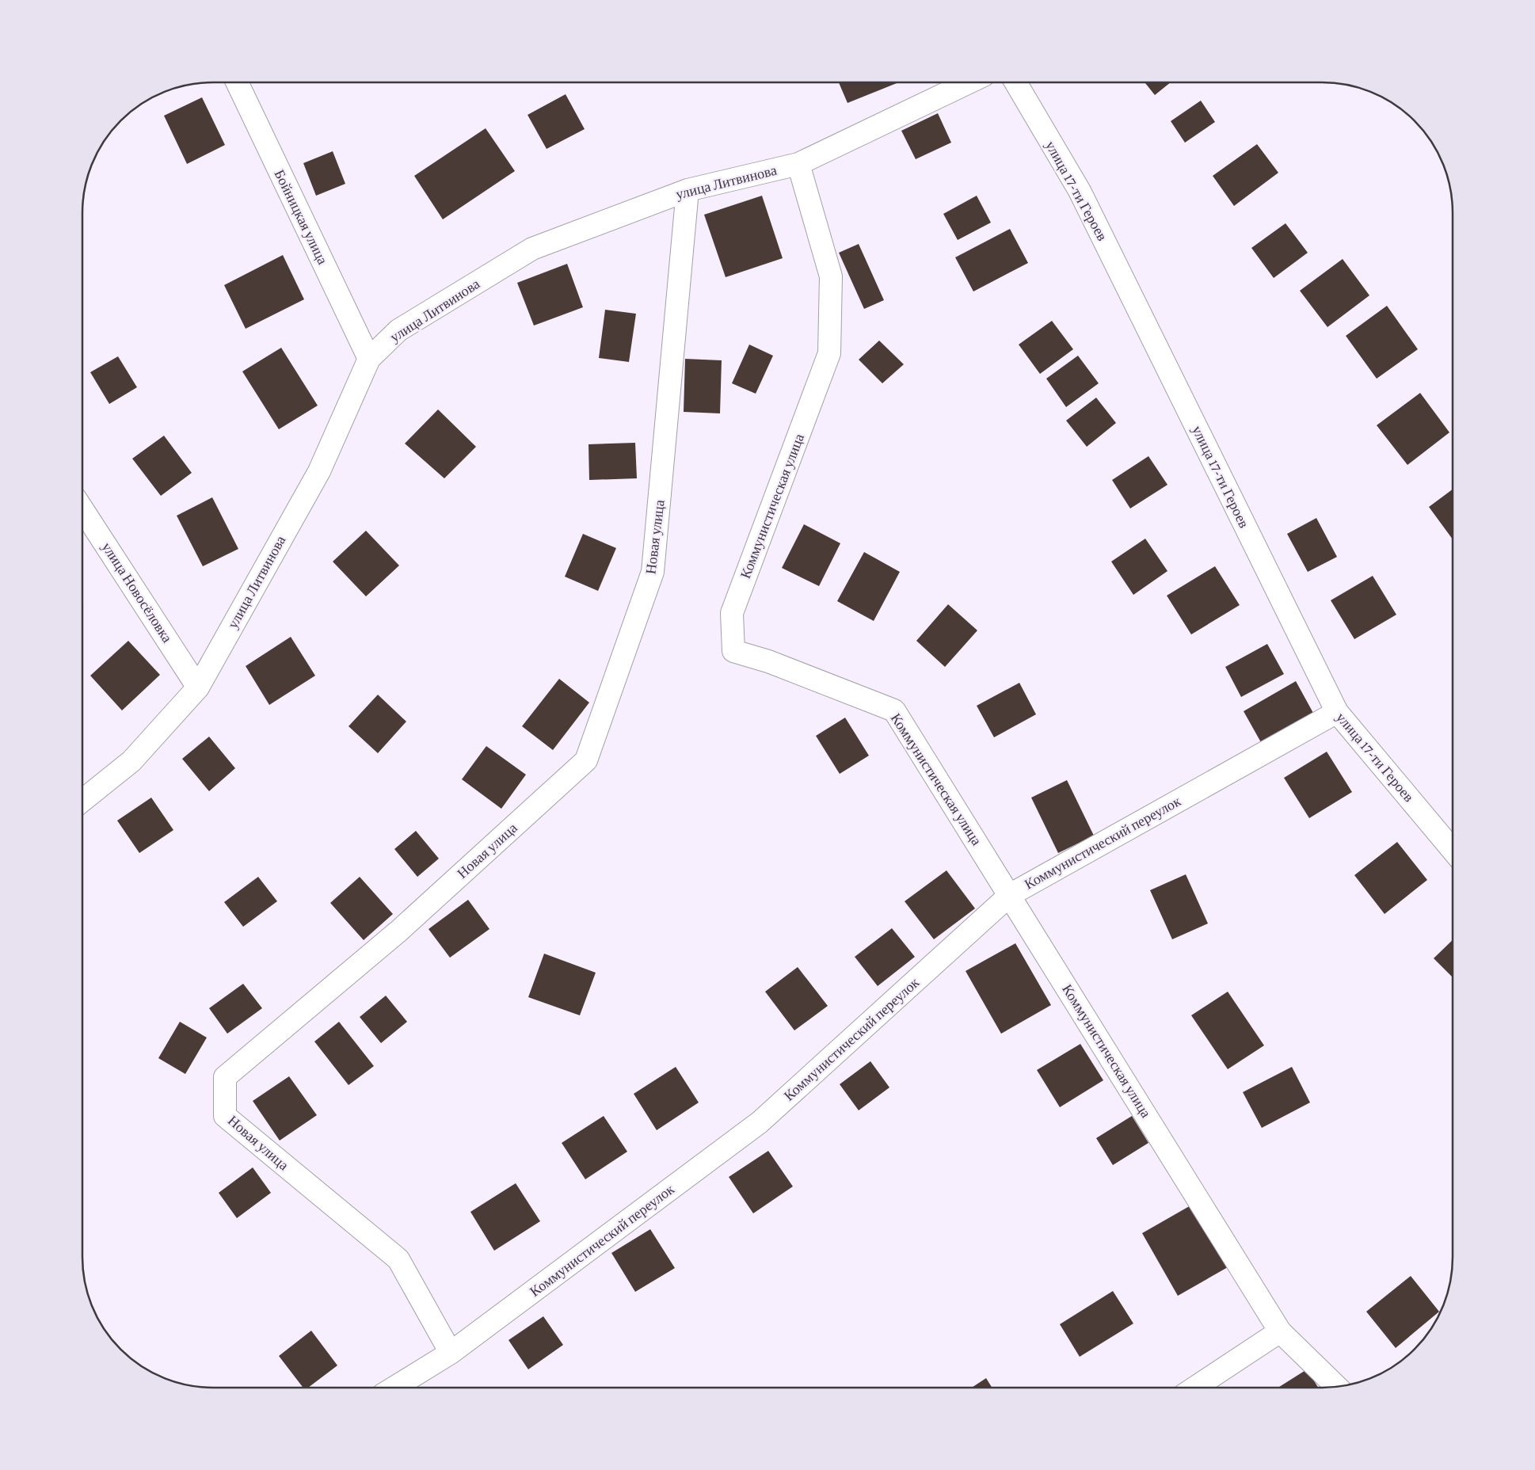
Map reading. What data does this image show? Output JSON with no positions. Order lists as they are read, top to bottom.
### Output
{
  "streets": {
    "street": [
      "улица Литвинова",
      "улица 17-ти Героев",
      "Бойницкая улица",
      "Коммунистическая улица",
      "Новая улица",
      "улица Новосёловка",
      "Коммунистический переулок"
    ]
  },
  "crossings": [
    ["улица Литвинова", "Бойницкая улица"],
    ["улица Литвинова", "Коммунистическая улица"],
    ["улица Литвинова", "Новая улица"],
    ["улица Литвинова", "улица Новосёловка"],
    ["улица 17-ти Героев", "Коммунистический переулок"],
    ["Коммунистическая улица", "Коммунистический переулок"],
    ["Новая улица", "Коммунистический переулок"]
  ]
}
